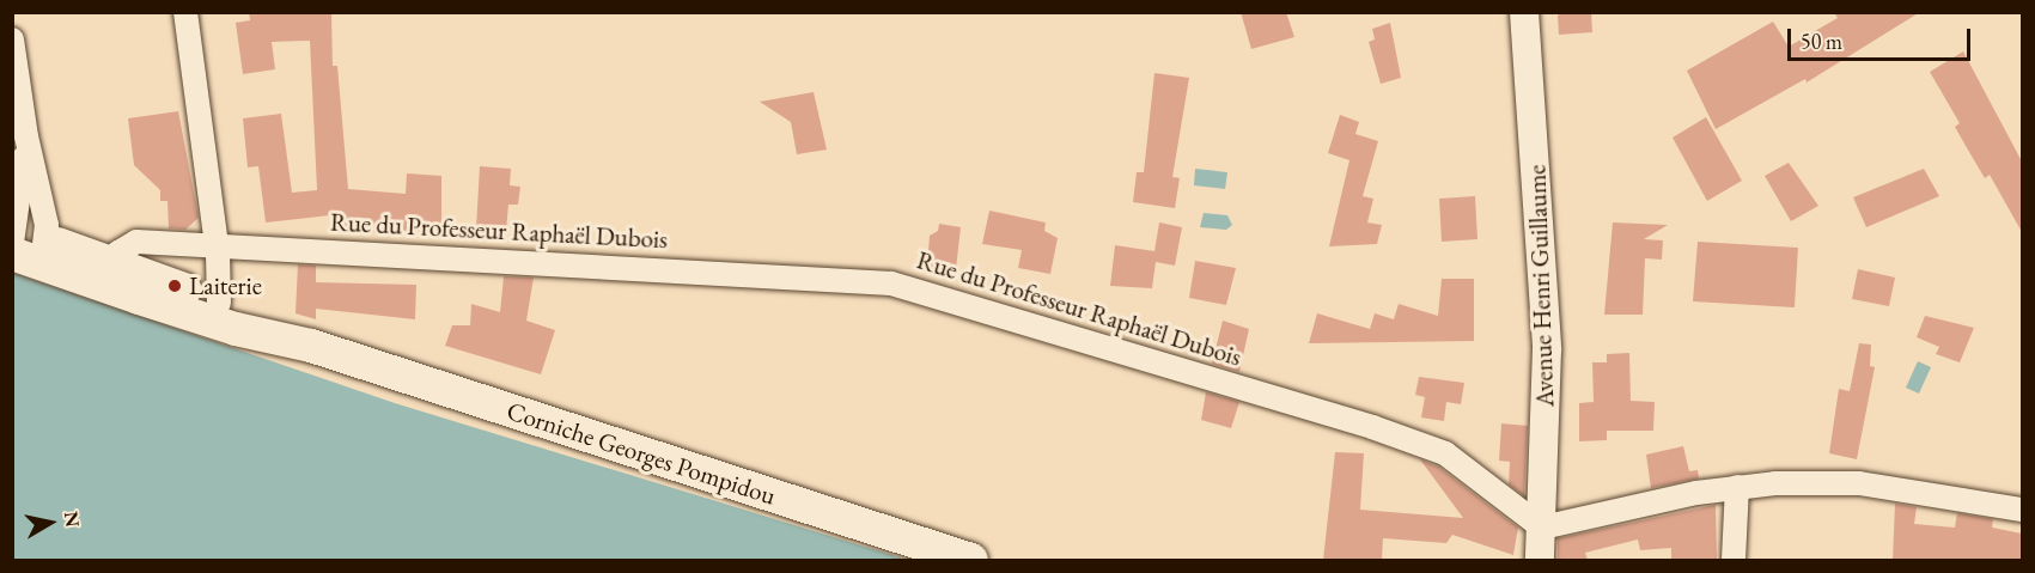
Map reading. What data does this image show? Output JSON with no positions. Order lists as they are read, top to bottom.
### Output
{
  "streets": {
    "main road": ["Corniche Georges Pompidou"],
    "street": ["Rue du Professeur Raphaël Dubois", "Avenue Henri Guillaume"]
  },
  "crossings": [
    ["Rue du Professeur Raphaël Dubois", "Avenue Henri Guillaume"],
    ["Rue du Professeur Raphaël Dubois", "Corniche Georges Pompidou"]
  ],
  "places": ["Laiterie"],
  "scale_bar": "50 m",
  "north": "right"
}
